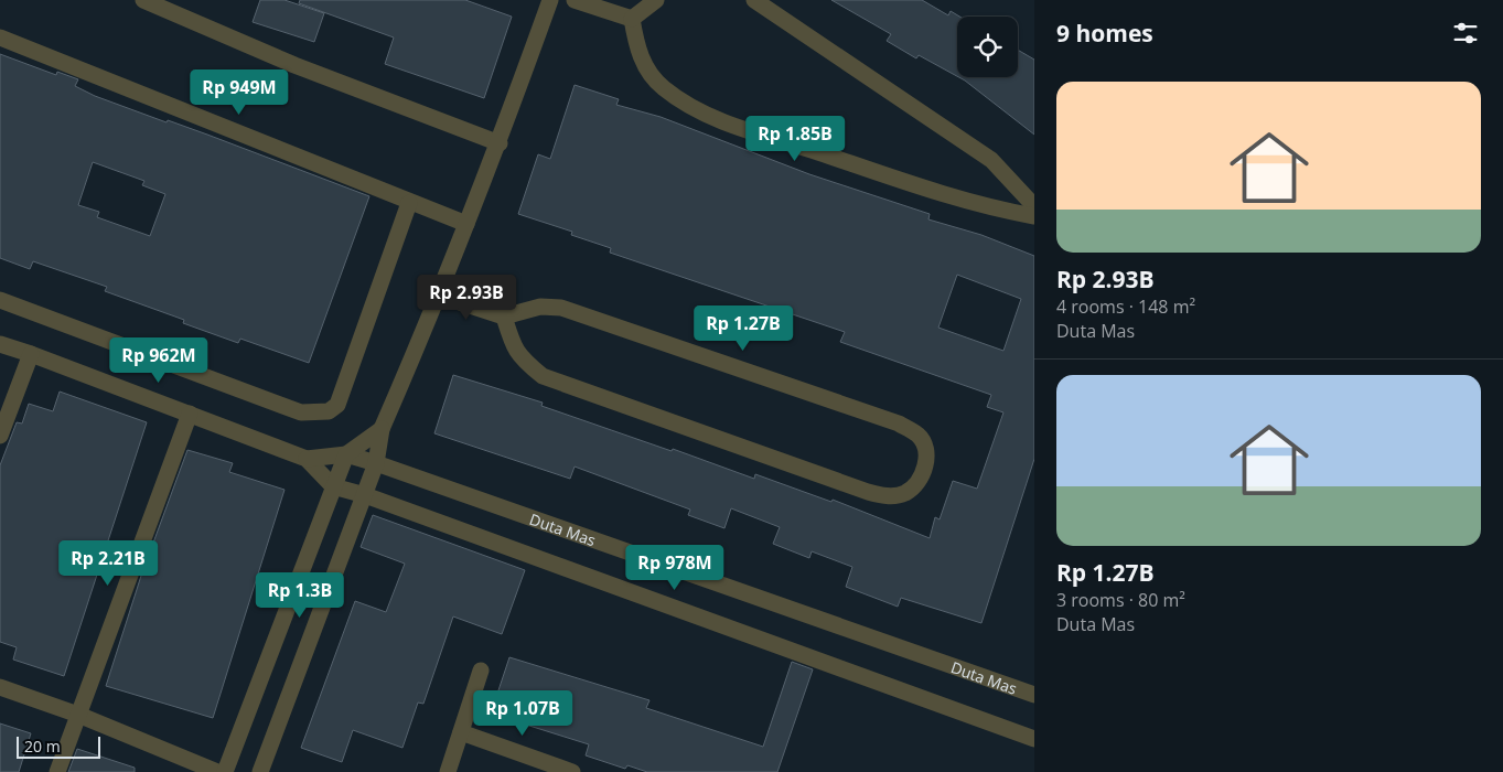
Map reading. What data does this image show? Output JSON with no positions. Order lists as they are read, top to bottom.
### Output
{
  "streets": {
    "street": ["Duta Mas"]
  },
  "scale_bar": "20 m",
  "page": {
    "heading": "9 homes",
    "list": [
      {
        "name": "Rp 2.93B",
        "note": "4 rooms · 148 m² · Duta Mas"
      },
      {
        "name": "Rp 1.27B",
        "note": "3 rooms · 80 m² · Duta Mas"
      }
    ],
    "price": [
      "Rp 949M",
      "Rp 1.85B",
      "Rp 2.93B",
      "Rp 1.27B",
      "Rp 962M",
      "Rp 2.21B",
      "Rp 978M",
      "Rp 1.3B",
      "Rp 1.07B"
    ],
    "scale": "20 m"
  }
}
